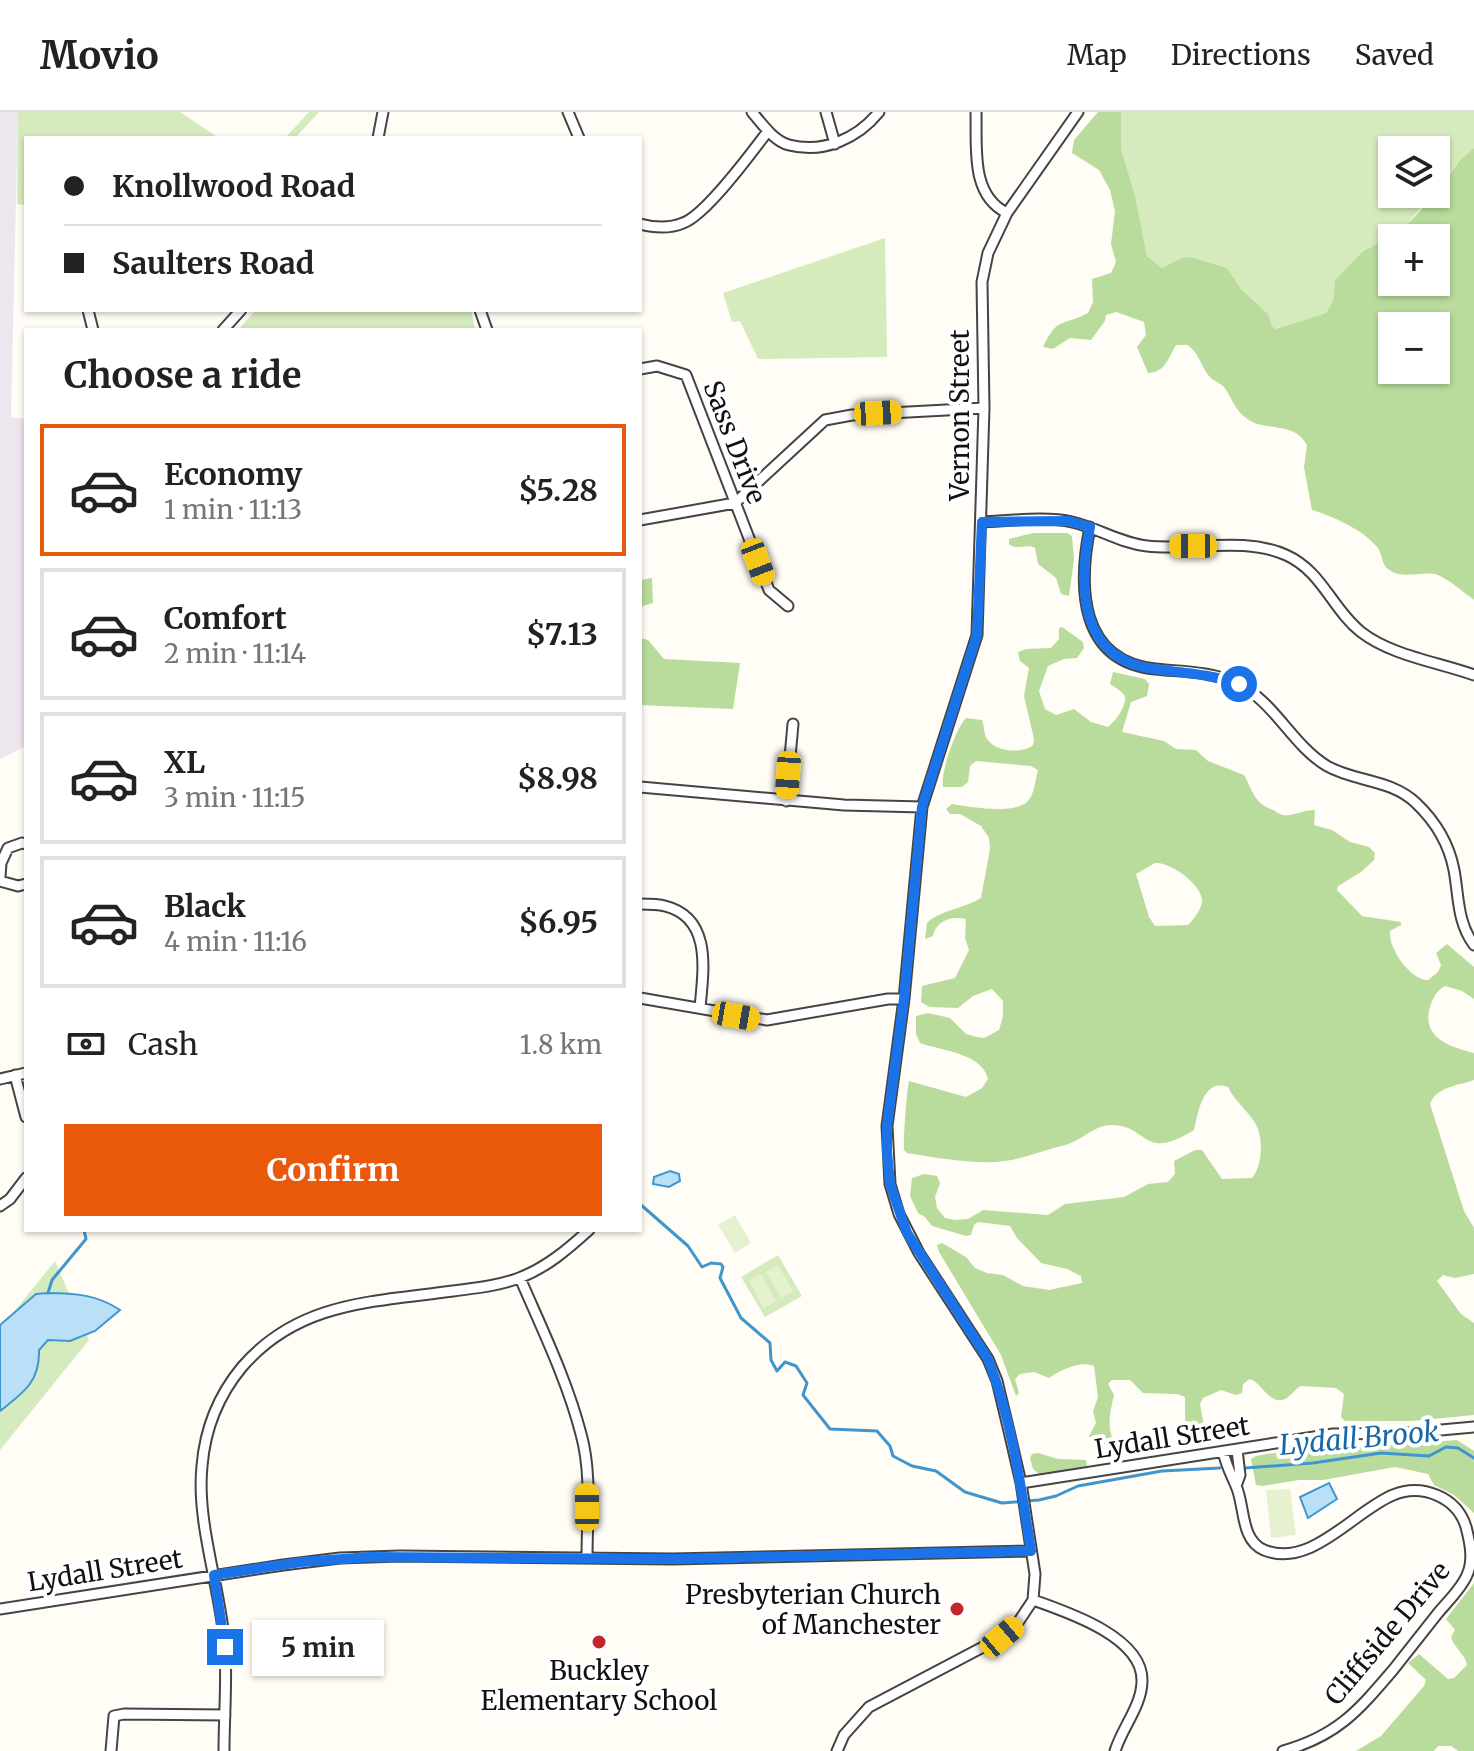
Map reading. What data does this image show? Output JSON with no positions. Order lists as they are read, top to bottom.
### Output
{
  "streets": {
    "street": [
      "Vernon Street",
      "Sass Drive",
      "Lydall Street",
      "Cliffside Drive"
    ]
  },
  "crossings": [
    ["Vernon Street", "Lydall Street"],
    ["Lydall Street", "Cliffside Drive"]
  ],
  "water": ["Lydall Brook"],
  "places": ["Presbyterian Church of Manchester", "Buckley Elementary School"],
  "page": {
    "header": "Movio",
    "nav": ["Map", "Directions", "Saved"],
    "map_buttons": ["+", "−"],
    "banner": ["Knollwood Road", "Saulters Road"],
    "heading": "Choose a ride",
    "list": [
      {
        "name": "Economy",
        "note": "1 min · 11:13",
        "value": "$5.28"
      },
      {
        "name": "Comfort",
        "note": "2 min · 11:14",
        "value": "$7.13"
      },
      {
        "name": "XL",
        "note": "3 min · 11:15",
        "value": "$8.98"
      },
      {
        "name": "Black",
        "note": "4 min · 11:16",
        "value": "$6.95"
      }
    ],
    "pay": ["Cash", "1.8 km"],
    "buttons": "Confirm",
    "bubble": "5 min"
  }
}
